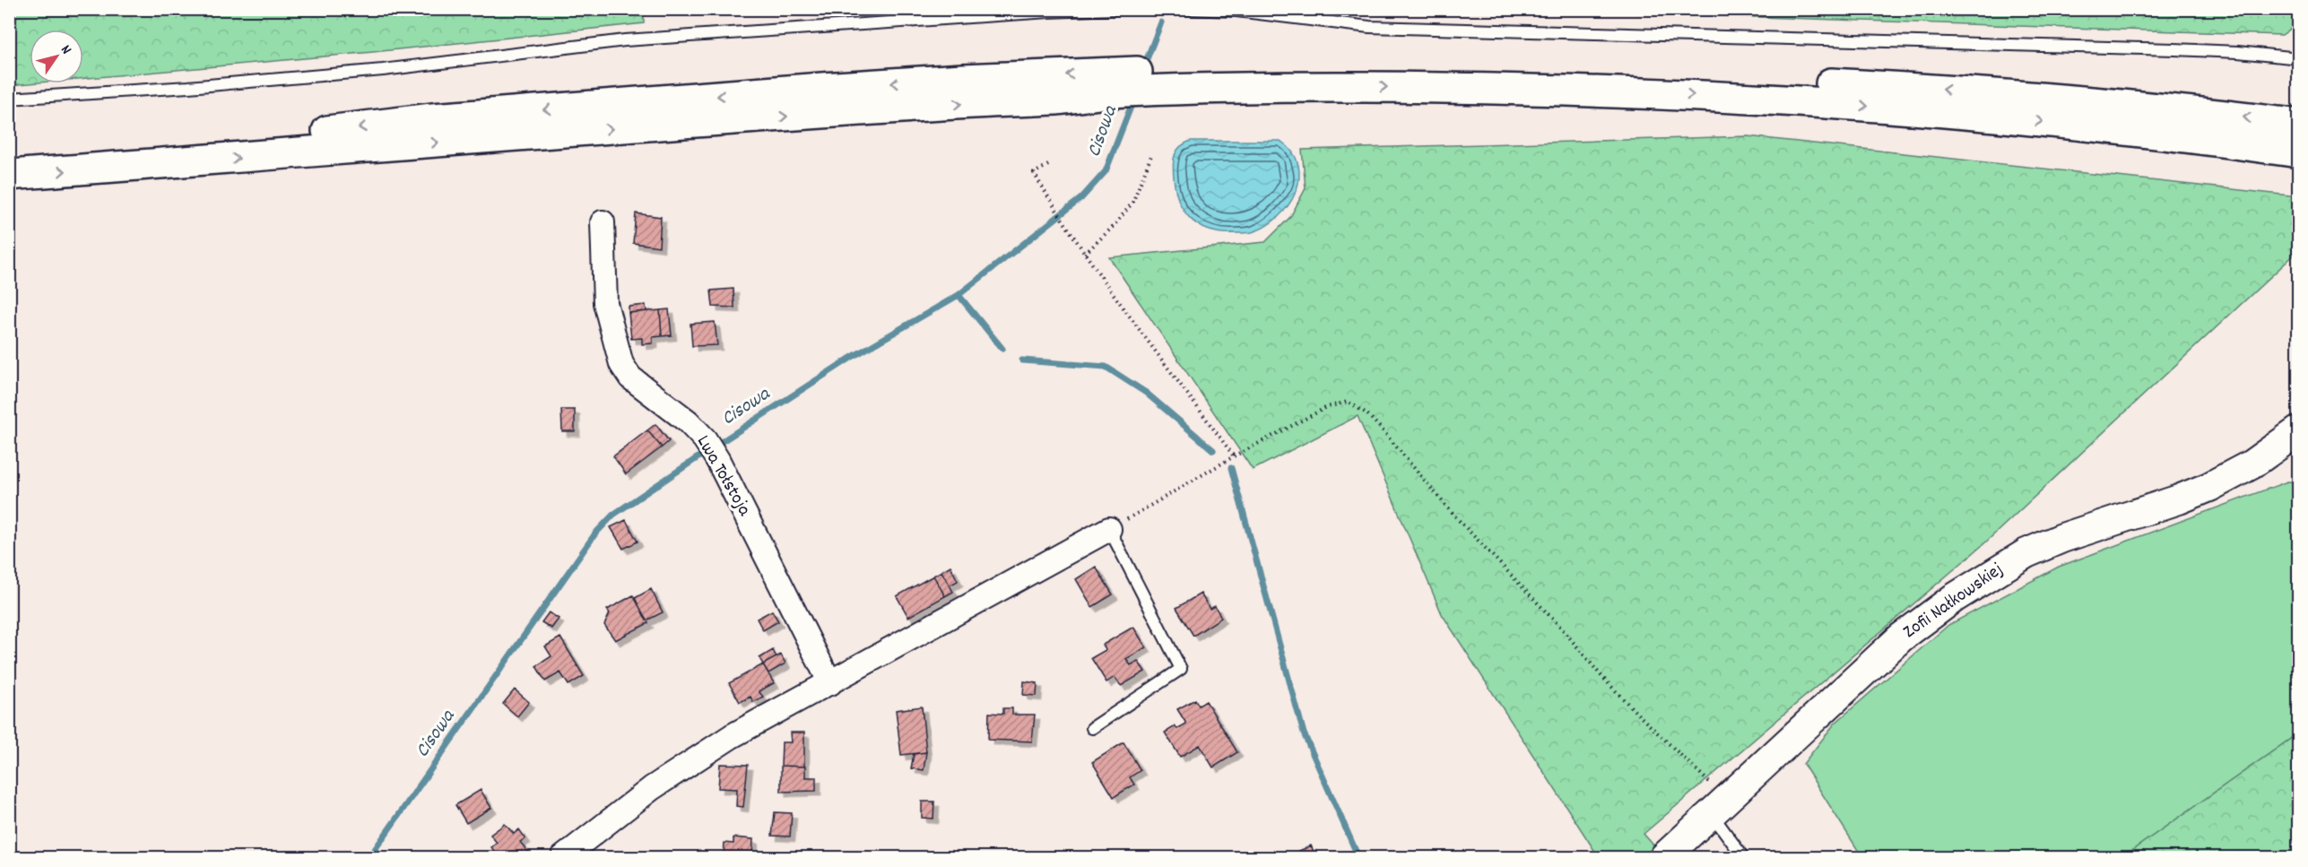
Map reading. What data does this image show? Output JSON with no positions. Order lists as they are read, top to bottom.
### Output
{
  "streets": {
    "street": ["Lwa Tołstoja", "Zofii Nałkowskiej"]
  },
  "water": ["Cisowa"],
  "north": "top right"
}
